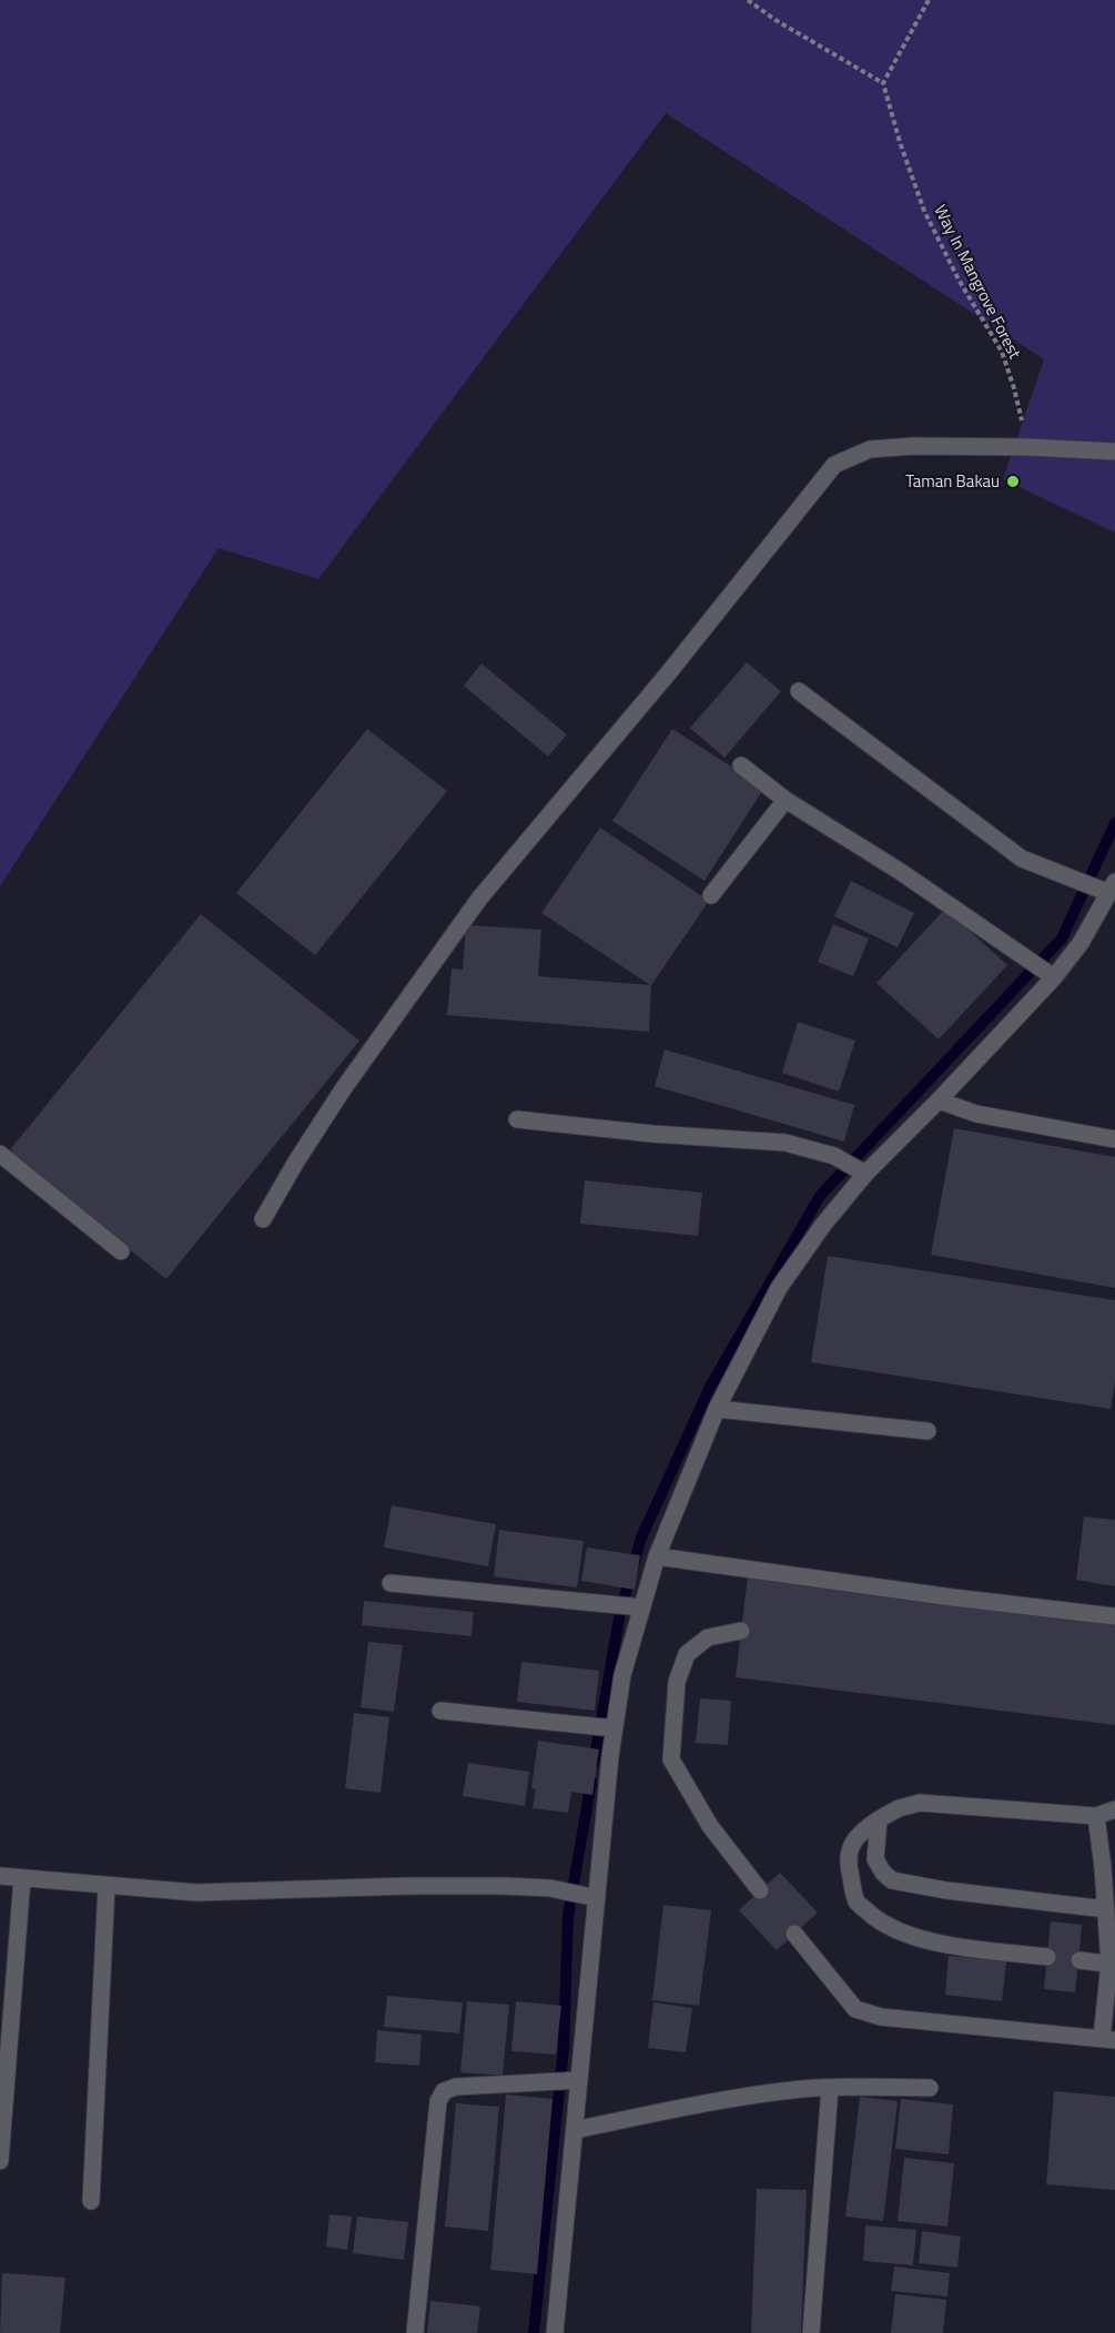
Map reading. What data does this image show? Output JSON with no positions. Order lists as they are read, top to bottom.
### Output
{
  "streets": {
    "path": ["Way In Mangrove Forest"]
  },
  "places": ["Taman Bakau"]
}
